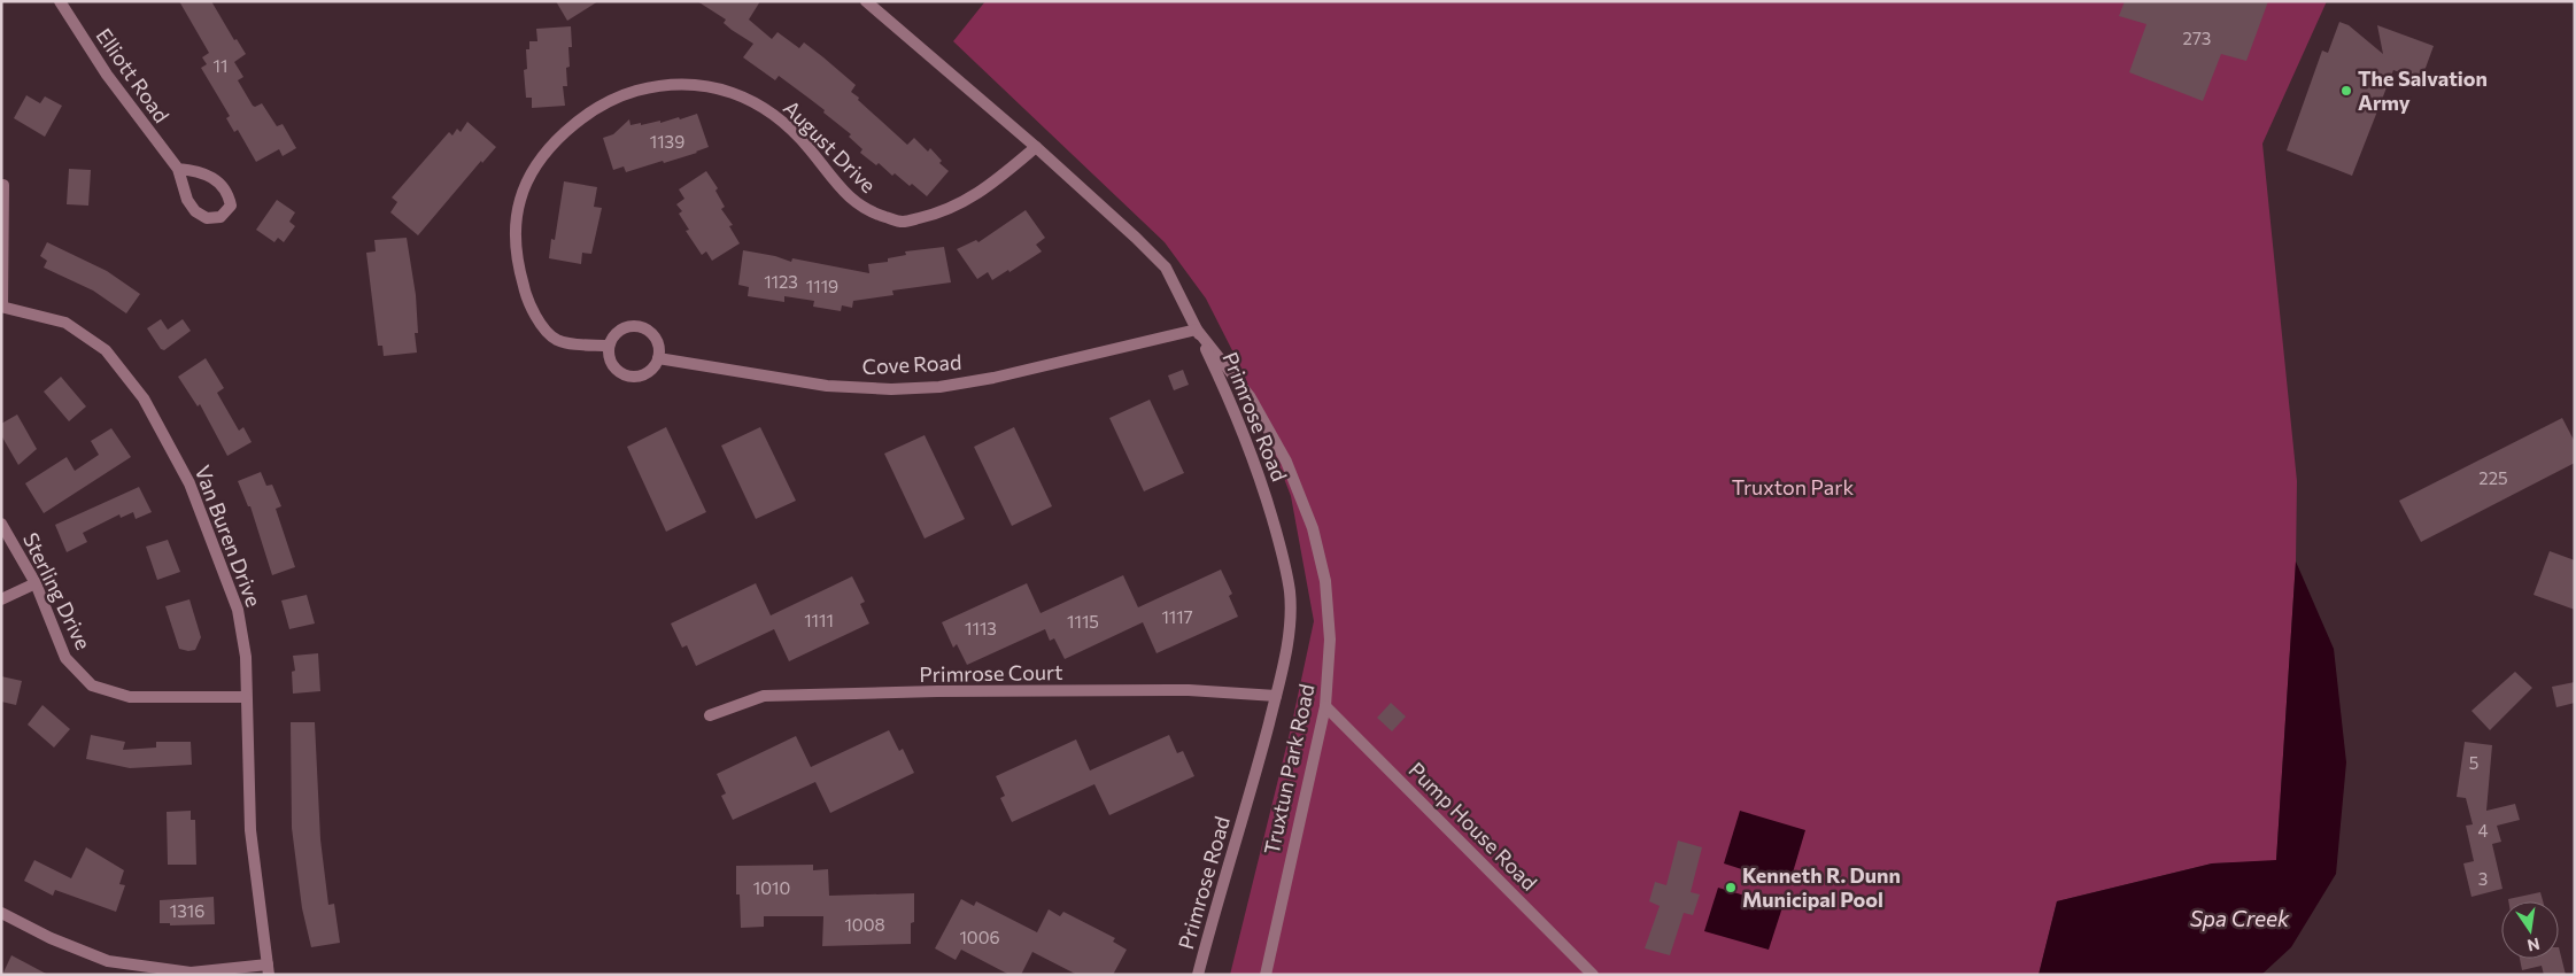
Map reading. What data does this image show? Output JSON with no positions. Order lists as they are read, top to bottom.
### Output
{
  "streets": {
    "street": [
      "Elliott Road",
      "August Drive",
      "Cove Road",
      "Primrose Road",
      "Van Buren Drive",
      "Sterling Drive",
      "Primrose Court",
      "Truxtun Park Road",
      "Pump House Road"
    ]
  },
  "crossings": [
    ["August Drive", "Cove Road"],
    ["August Drive", "Primrose Road"],
    ["Cove Road", "Primrose Road"],
    ["Cove Road", "Truxtun Park Road"],
    ["Primrose Road", "Primrose Court"],
    ["Primrose Road", "Truxtun Park Road"],
    ["Van Buren Drive", "Sterling Drive"],
    ["Truxtun Park Road", "Pump House Road"]
  ],
  "water": ["Spa Creek"],
  "parks": ["Truxton Park"],
  "places": ["The Salvation Army", "Kenneth R. Dunn Municipal Pool"],
  "house_numbers": [
    "273",
    "11",
    "1139",
    "1123",
    "1119",
    "225",
    "1117",
    "1111",
    "1115",
    "1113",
    "5",
    "4",
    "3",
    "1010",
    "1316",
    "1008",
    "1006"
  ],
  "north": "bottom"
}
